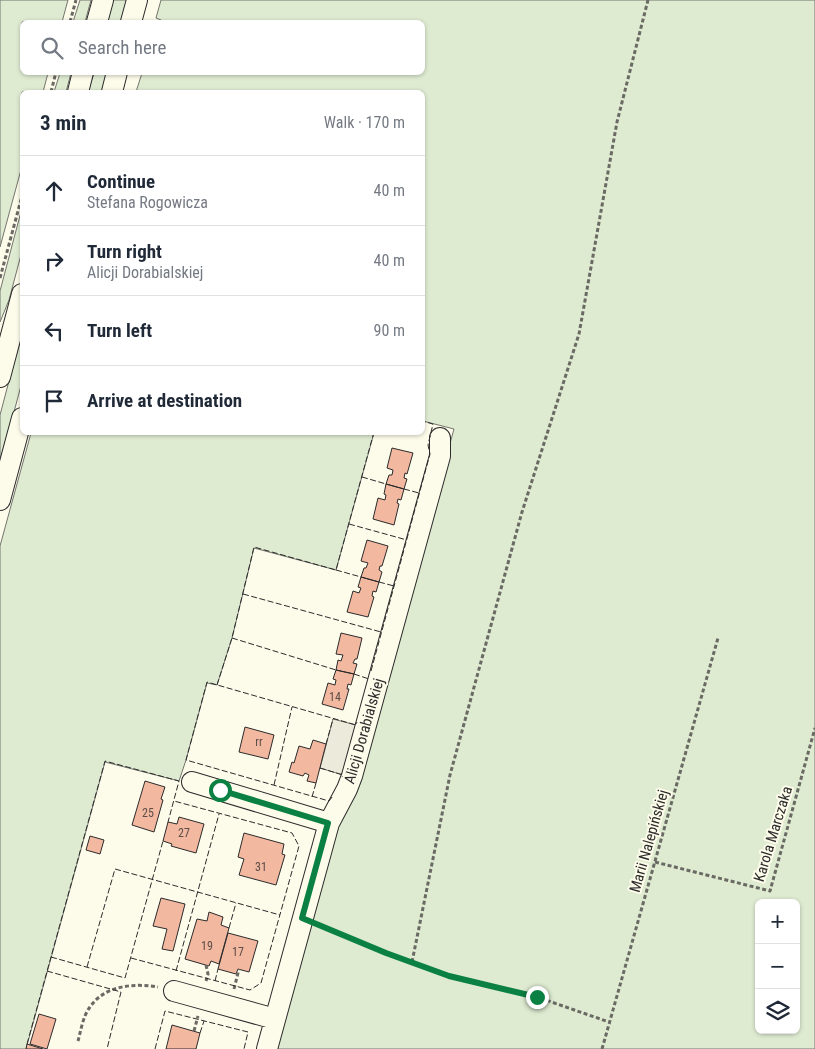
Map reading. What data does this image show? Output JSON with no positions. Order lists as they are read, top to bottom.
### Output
{
  "streets": {
    "street": ["Alicji Dorabialskiej"],
    "path": ["Karola Marczaka", "Marii Nalepińskiej"]
  },
  "crossings": [
    ["Karola Marczaka", "Marii Nalepińskiej"]
  ],
  "house_numbers": [
    "14",
    "rr",
    "25",
    "27",
    "31",
    "19",
    "17"
  ],
  "page": {
    "search": "Search here",
    "heading": ["3 min", "Walk · 170 m"],
    "list": [
      ["Continue", "Stefana Rogowicza", "40 m"],
      ["Turn right", "Alicji Dorabialskiej", "40 m"],
      ["Turn left", "90 m"],
      "Arrive at destination"
    ],
    "map_buttons": ["+", "−"]
  }
}
